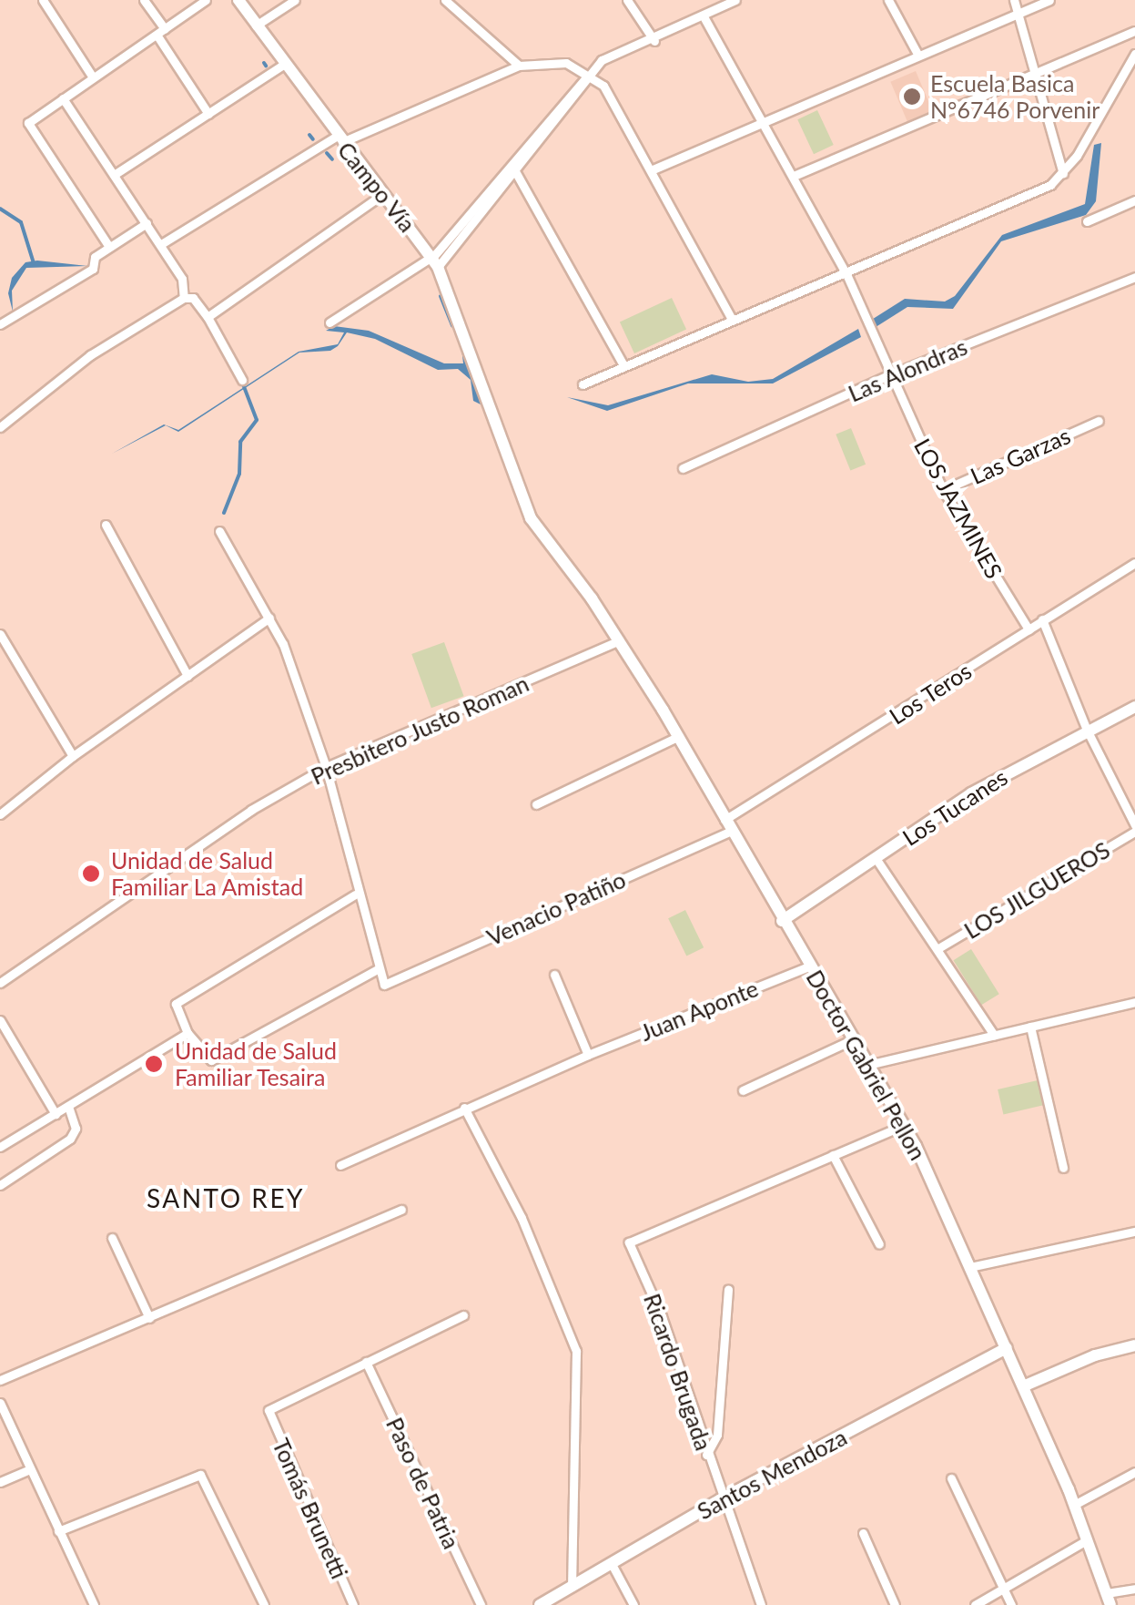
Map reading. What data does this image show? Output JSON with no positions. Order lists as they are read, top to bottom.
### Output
{
  "streets": {
    "street": [
      "Campo Vía",
      "Las Alondras",
      "Las Garzas",
      "LOS JAZMINES",
      "Los Teros",
      "Presbitero Justo Roman",
      "Los Tucanes",
      "LOS JILGUEROS",
      "Venacio Patiño",
      "Juan Aponte",
      "Doctor Gabriel Pellon",
      "Ricardo Brugada",
      "Santos Mendoza",
      "Paso de Patria",
      "Tomás Brunetti"
    ]
  },
  "crossings": [
    ["Campo Vía", "Doctor Gabriel Pellon"],
    ["Las Alondras", "LOS JAZMINES"],
    ["Las Garzas", "LOS JAZMINES"],
    ["LOS JAZMINES", "Los Teros"],
    ["Los Teros", "Venacio Patiño"],
    ["Los Teros", "Doctor Gabriel Pellon"],
    ["Presbitero Justo Roman", "Doctor Gabriel Pellon"],
    ["Los Tucanes", "Doctor Gabriel Pellon"],
    ["Venacio Patiño", "Doctor Gabriel Pellon"],
    ["Juan Aponte", "Doctor Gabriel Pellon"],
    ["Doctor Gabriel Pellon", "Santos Mendoza"],
    ["Ricardo Brugada", "Santos Mendoza"],
    ["Paso de Patria", "Tomás Brunetti"]
  ],
  "districts": ["SANTO REY"],
  "places": ["Escuela Basica N°6746 Porvenir", "Unidad de Salud Familiar La Amistad", "Unidad de Salud Familiar Tesaira"]
}
